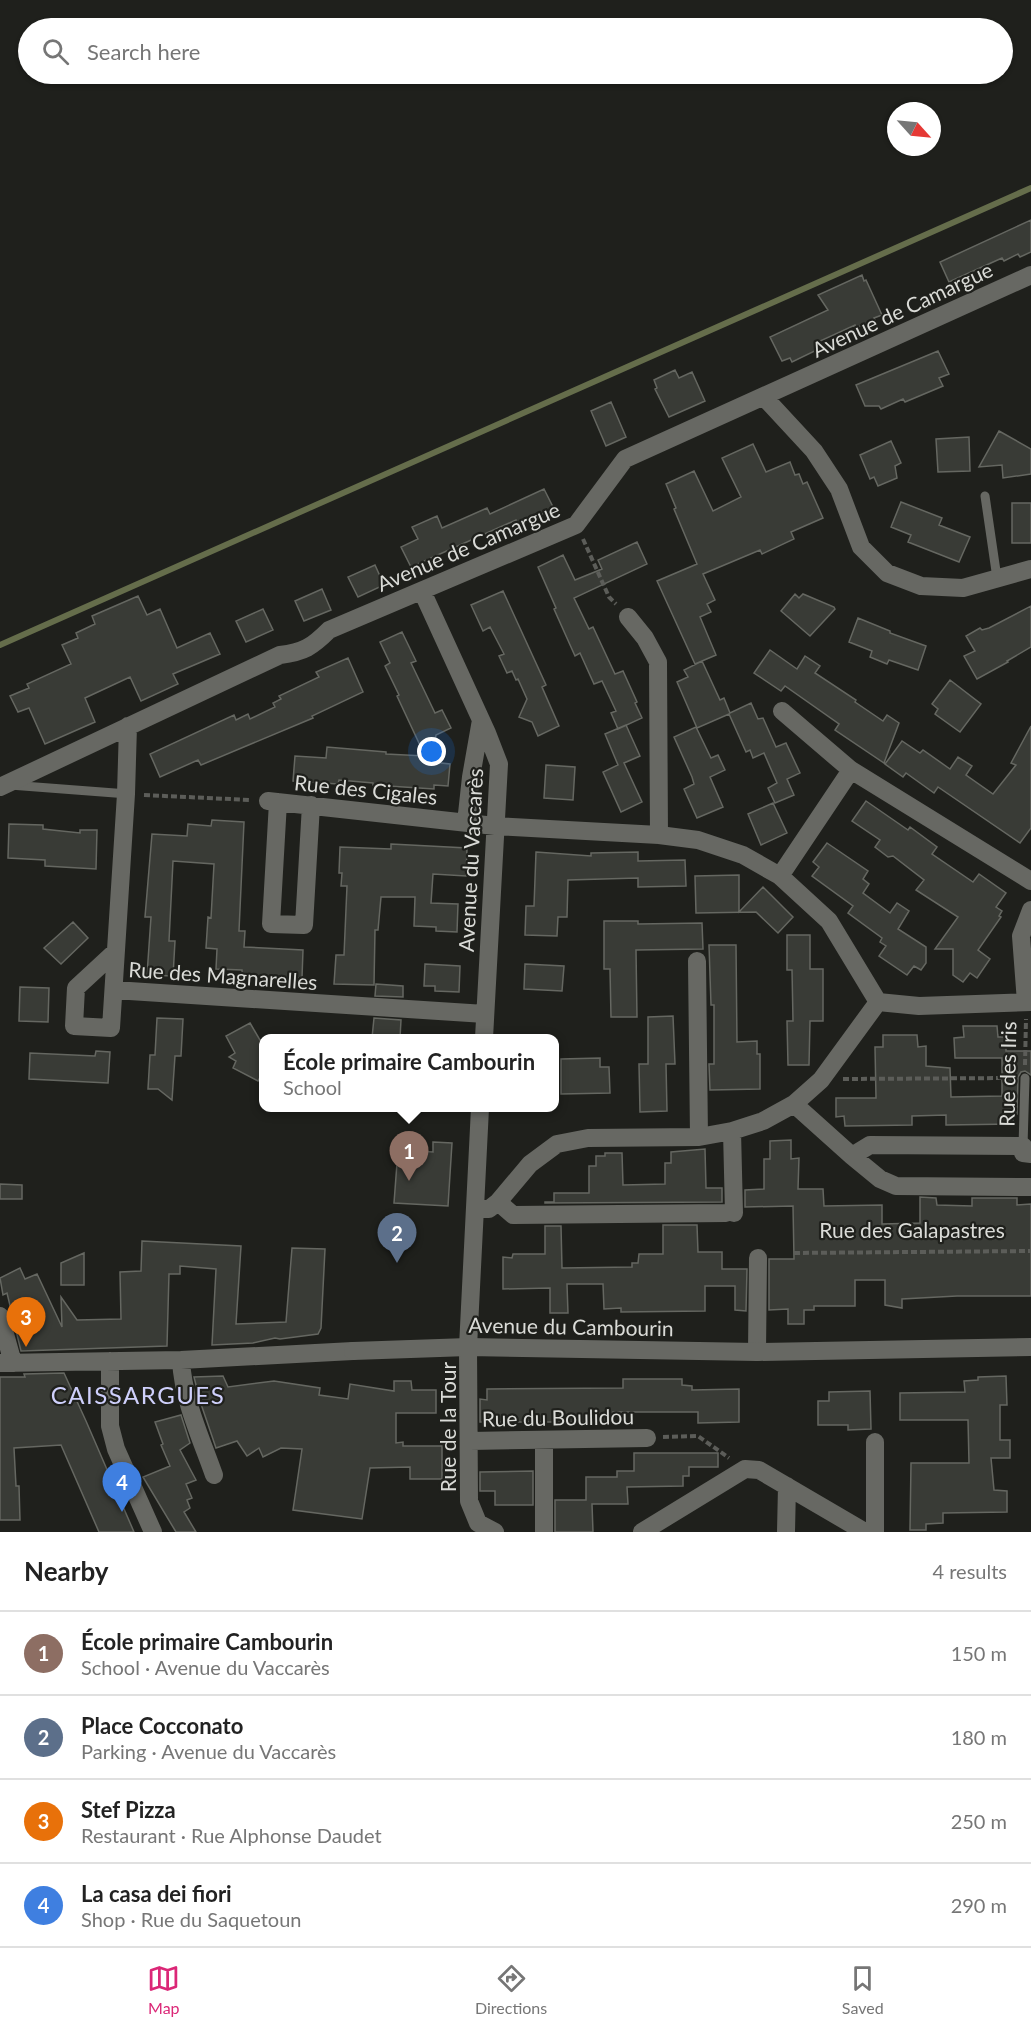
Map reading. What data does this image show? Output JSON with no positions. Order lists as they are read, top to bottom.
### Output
{
  "streets": {
    "street": [
      "Avenue de Camargue",
      "Rue des Cigales",
      "Avenue du Vaccarès",
      "Rue des Magnarelles",
      "Avenue du Cambourin",
      "Rue du Boulidou",
      "Rue de la Tour"
    ],
    "lane": ["Rue des Iris"],
    "path": ["Rue des Galapastres"]
  },
  "crossings": [
    ["Avenue de Camargue", "Avenue du Vaccarès"],
    ["Avenue de Camargue", "Rue des Magnarelles"],
    ["Rue des Cigales", "Avenue du Vaccarès"],
    ["Avenue du Vaccarès", "Rue des Magnarelles"],
    ["Avenue du Cambourin", "Rue de la Tour"],
    ["Rue du Boulidou", "Rue de la Tour"]
  ],
  "districts": ["CAISSARGUES"],
  "north": "bottom right",
  "page": {
    "search": "Search here",
    "popup": ["École primaire Cambourin", "School"],
    "pins": [
      "1",
      "2",
      "3",
      "4"
    ],
    "heading": ["Nearby", "4 results"],
    "list": [
      {
        "mark": "1",
        "name": "École primaire Cambourin",
        "note": "School · Avenue du Vaccarès",
        "value": "150 m"
      },
      {
        "mark": "2",
        "name": "Place Cocconato",
        "note": "Parking · Avenue du Vaccarès",
        "value": "180 m"
      },
      {
        "mark": "3",
        "name": "Stef Pizza",
        "note": "Restaurant · Rue Alphonse Daudet",
        "value": "250 m"
      },
      {
        "mark": "4",
        "name": "La casa dei fiori",
        "note": "Shop · Rue du Saquetoun",
        "value": "290 m"
      }
    ],
    "nav": ["Map", "Directions", "Saved"]
  }
}
